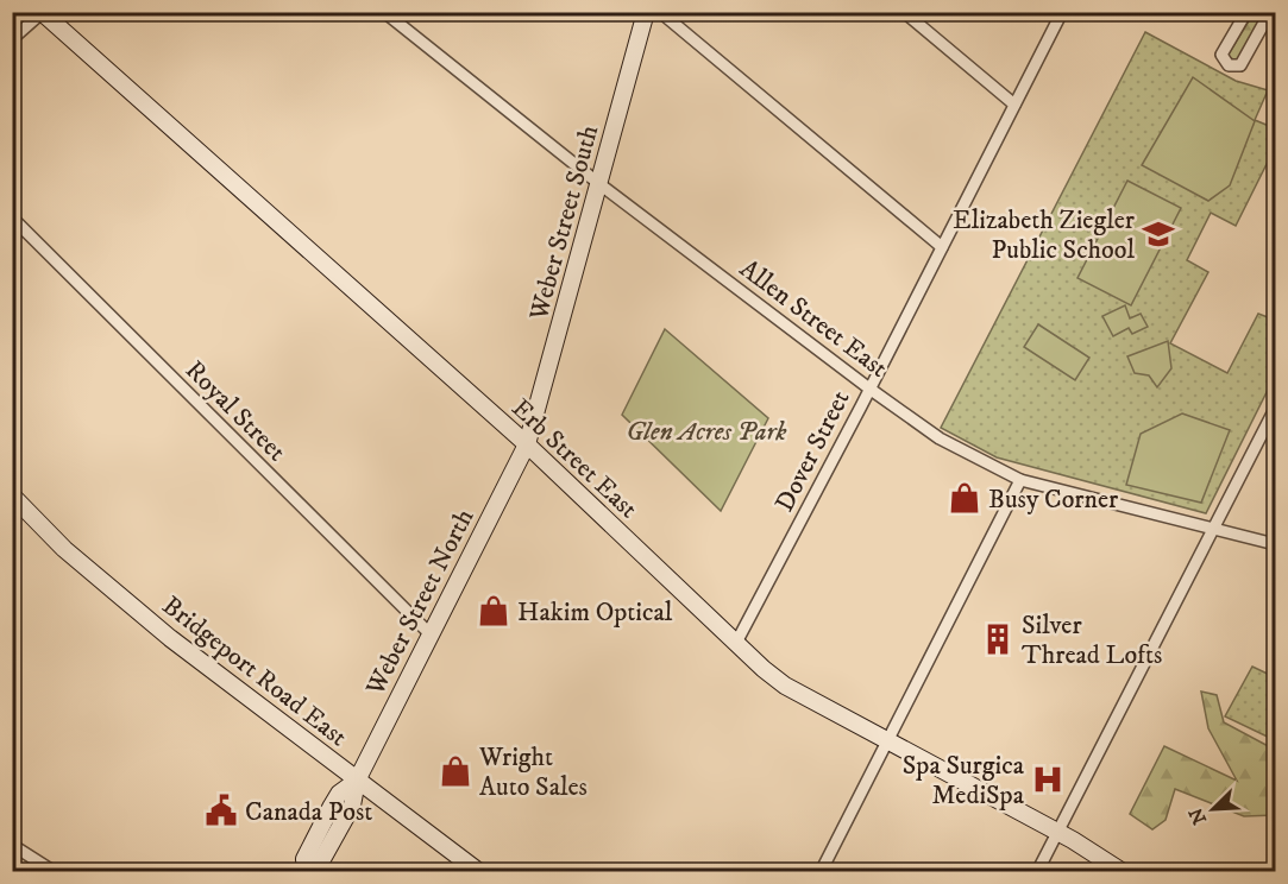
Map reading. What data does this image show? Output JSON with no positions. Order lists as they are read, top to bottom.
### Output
{
  "streets": {
    "main road": [
      "Weber Street South",
      "Erb Street East",
      "Weber Street North",
      "Bridgeport Road East"
    ],
    "street": ["Allen Street East", "Royal Street", "Dover Street"]
  },
  "crossings": [
    ["Weber Street South", "Allen Street East"],
    ["Weber Street South", "Erb Street East"],
    ["Weber Street South", "Weber Street North"],
    ["Allen Street East", "Dover Street"],
    ["Royal Street", "Weber Street North"],
    ["Dover Street", "Erb Street East"],
    ["Erb Street East", "Weber Street North"],
    ["Weber Street North", "Bridgeport Road East"]
  ],
  "parks": ["Glen Acres Park"],
  "places": {
    "school or university": ["Elizabeth Ziegler Public School"],
    "shop": ["Busy Corner", "Hakim Optical", "Wright Auto Sales"],
    "building": ["Silver Thread Lofts"],
    "hospital": ["Spa Surgica MediSpa"],
    "public building": ["Canada Post"]
  },
  "north": "bottom left"
}
